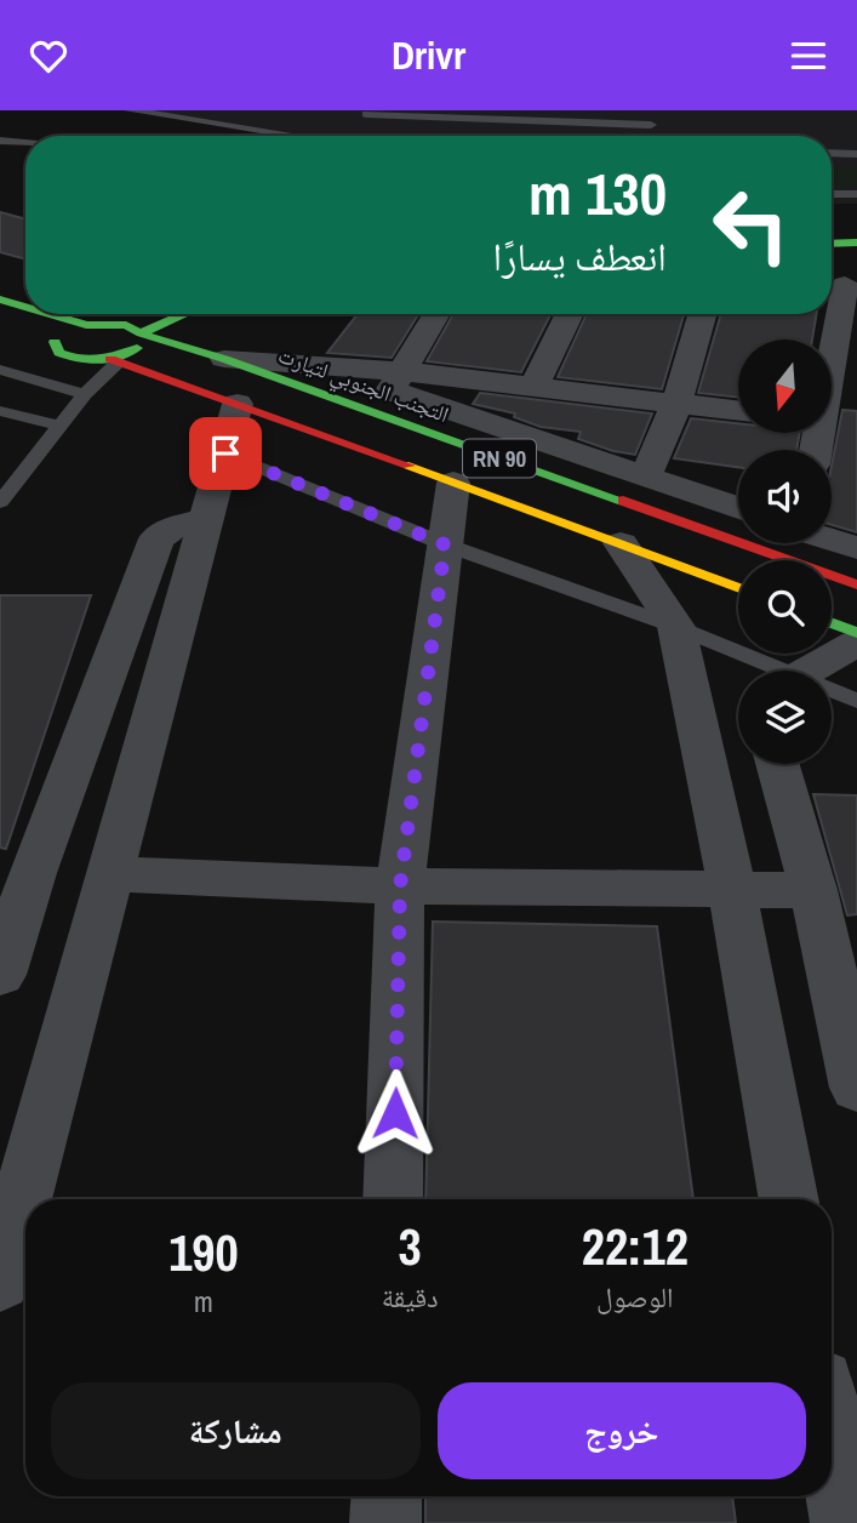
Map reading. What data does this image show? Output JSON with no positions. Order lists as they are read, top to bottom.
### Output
{
  "streets": {
    "highway": ["التجنب الجنوبي لتيارت", "RN 90"]
  },
  "north": "bottom",
  "page": {
    "header": "Drivr",
    "turn": ["130 m", "انعطف يسارًا"],
    "eta": [
      "22:12",
      "الوصول",
      "3",
      "دقيقة",
      "190",
      "m"
    ],
    "buttons": ["خروج", "مشاركة"]
  }
}
